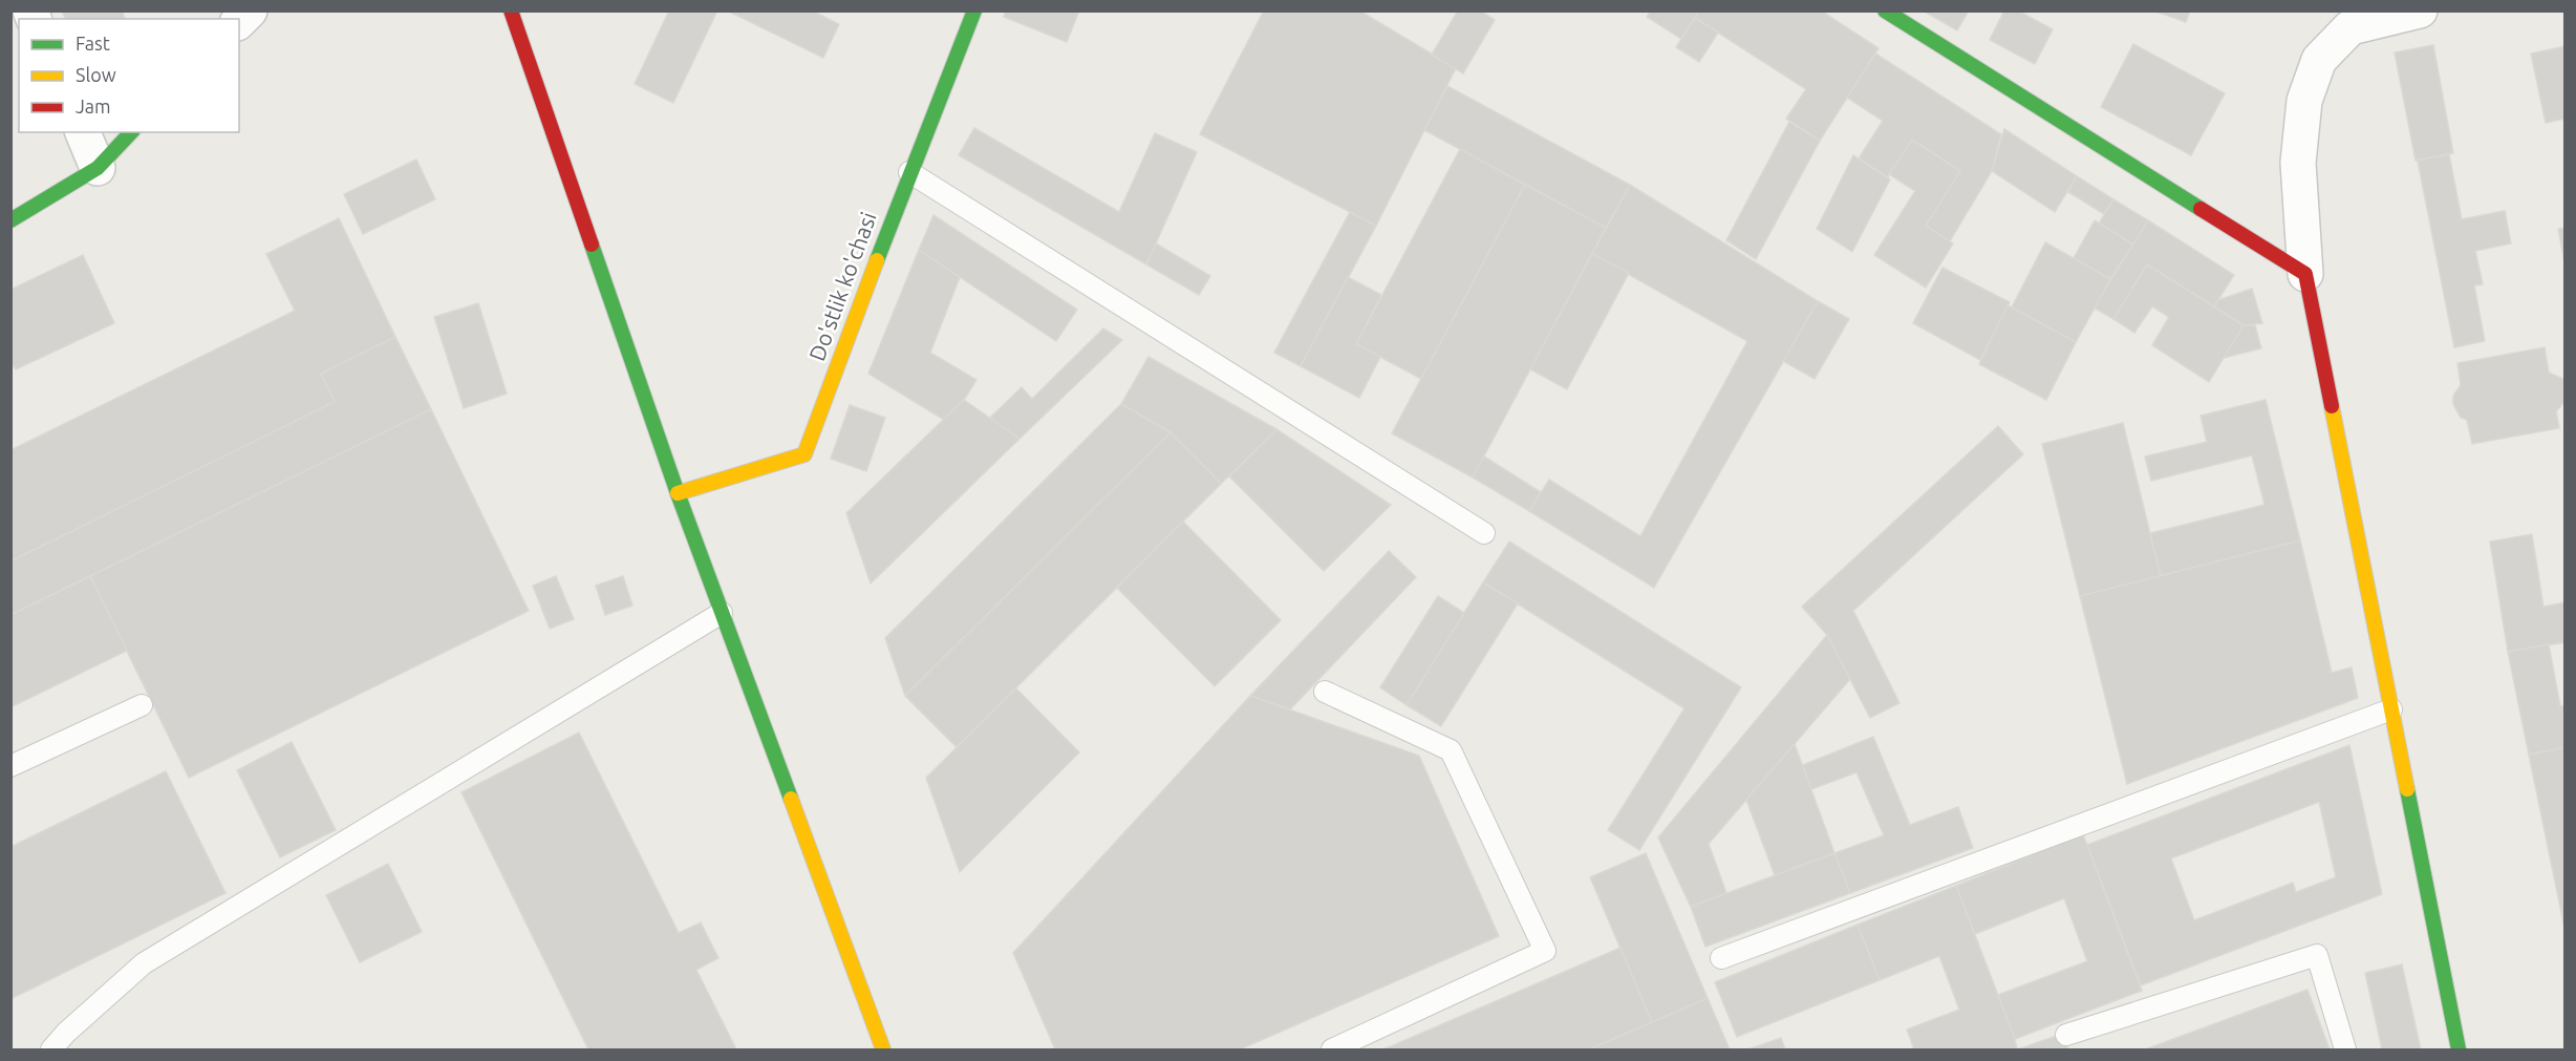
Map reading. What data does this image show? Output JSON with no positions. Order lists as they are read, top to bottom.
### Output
{
  "streets": {
    "street": ["Do'stlik ko'chasi"]
  },
  "legend": ["Fast", "Slow", "Jam"]
}
